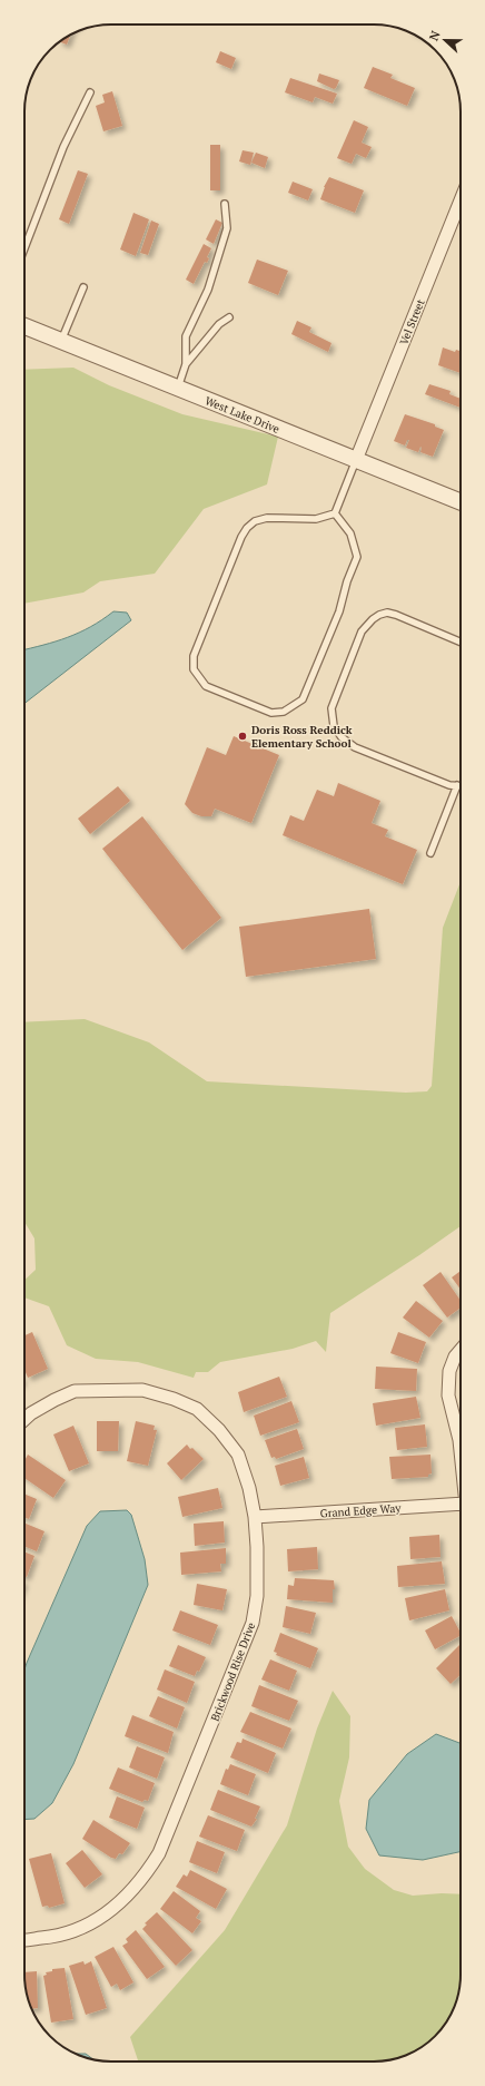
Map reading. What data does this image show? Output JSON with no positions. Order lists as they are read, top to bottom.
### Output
{
  "streets": {
    "street": [
      "Vel Street",
      "West Lake Drive",
      "Grand Edge Way",
      "Brickwood Rise Drive"
    ]
  },
  "crossings": [
    ["Vel Street", "West Lake Drive"],
    ["Grand Edge Way", "Brickwood Rise Drive"]
  ],
  "places": ["Doris Ross Reddick Elementary School"],
  "north": "left"
}
